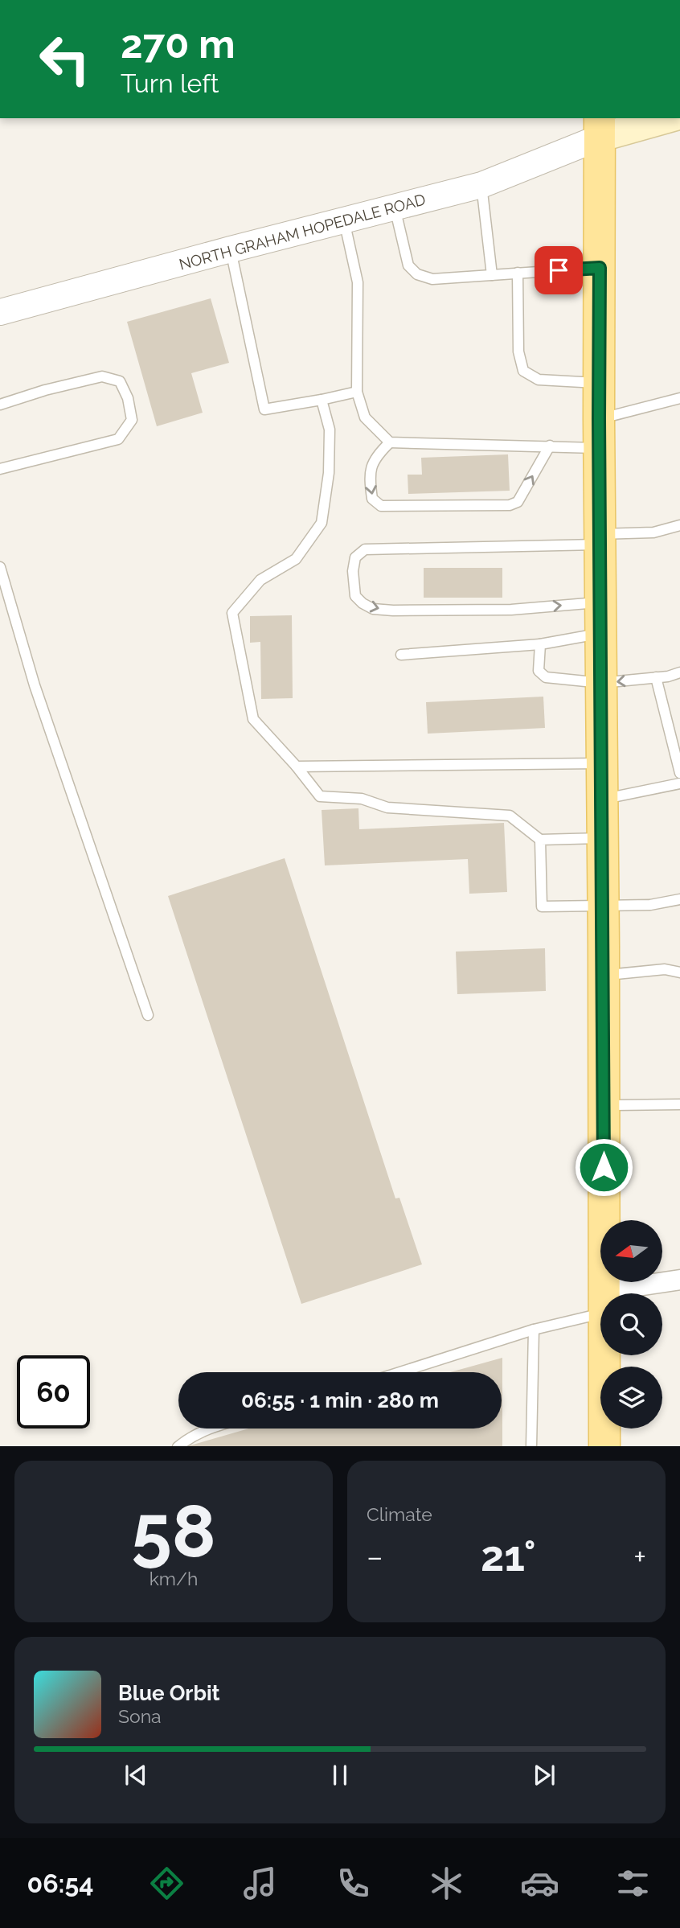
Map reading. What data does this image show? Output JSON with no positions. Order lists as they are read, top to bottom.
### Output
{
  "streets": {
    "street": ["NORTH GRAHAM HOPEDALE ROAD"]
  },
  "north": "left",
  "page": {
    "turn": ["270 m", "Turn left"],
    "limit": "60",
    "trip": "06:55 · 1 min · 280 m",
    "tile": [
      ["58", "km/h"],
      "Climate"
    ],
    "heat": ["−", "21°", "+"],
    "song": ["Blue Orbit", "Sona"],
    "tabs": "06:54"
  }
}
